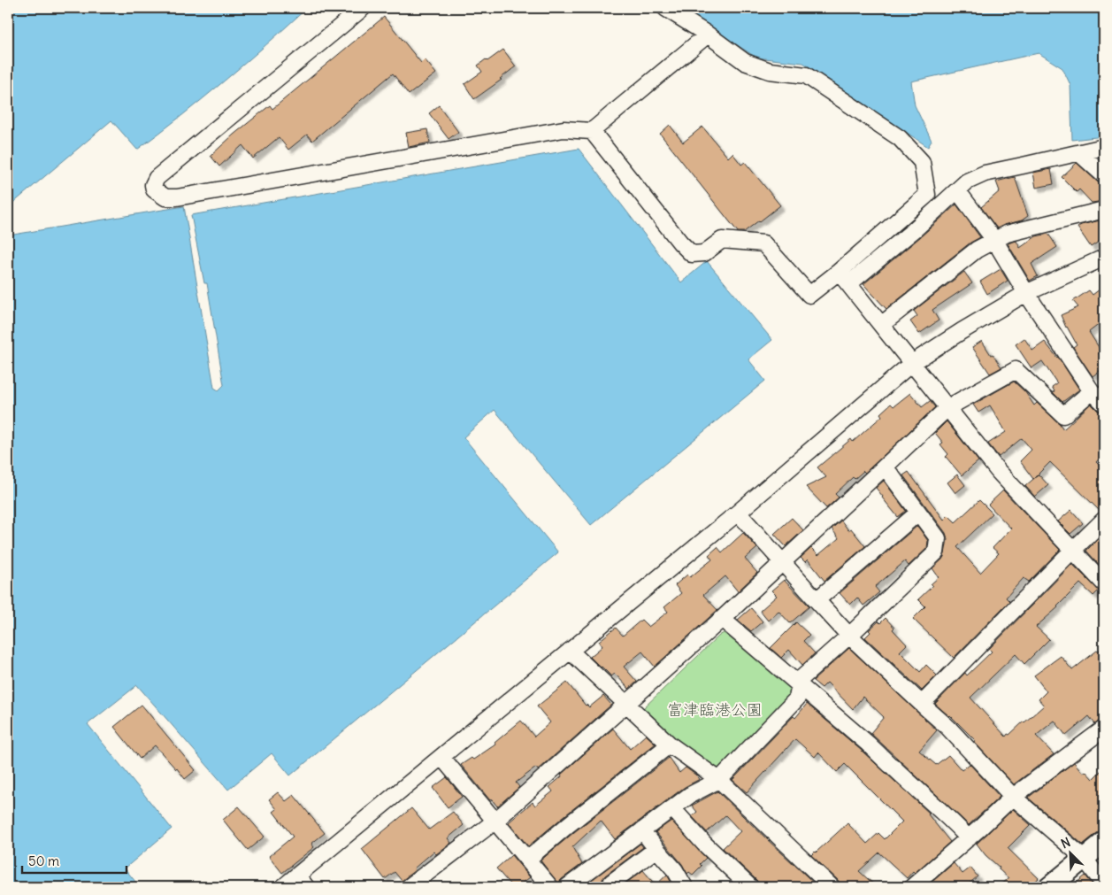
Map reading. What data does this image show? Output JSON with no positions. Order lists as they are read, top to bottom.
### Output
{
  "parks": ["富津臨港公園"],
  "scale_bar": "50 m",
  "north": "top left"
}
